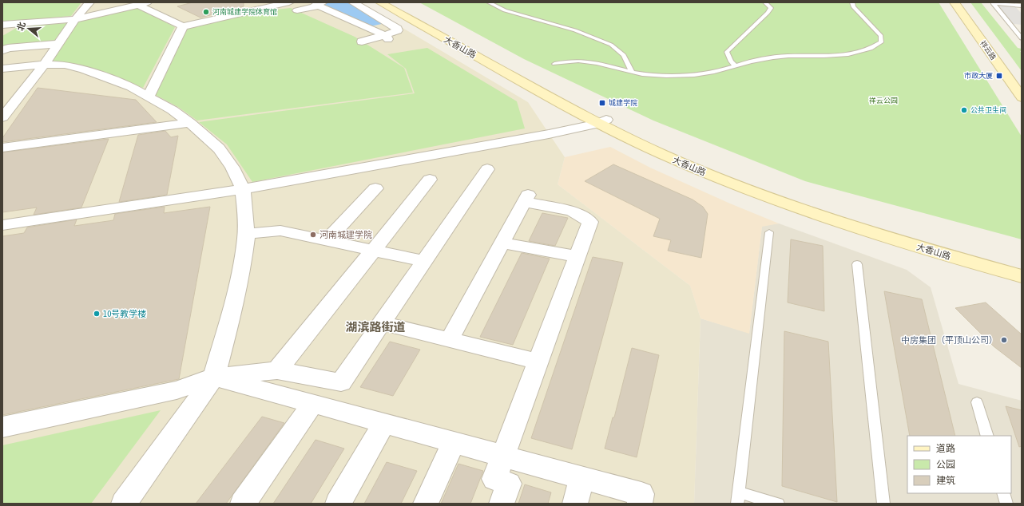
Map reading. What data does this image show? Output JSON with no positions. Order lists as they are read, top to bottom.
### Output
{
  "streets": {
    "main road": ["大香山路", "祥云路"]
  },
  "districts": ["湖滨路街道"],
  "parks": ["祥云公园"],
  "places": {
    "other": [
      "河南城建学院体育馆",
      "公共卫生间",
      "河南城建学院",
      "10号教学楼",
      "中房集团（平顶山公司）"
    ],
    "transit": ["市政大厦", "城建学院"]
  },
  "legend": ["道路", "公园", "建筑"],
  "north": "left"
}
